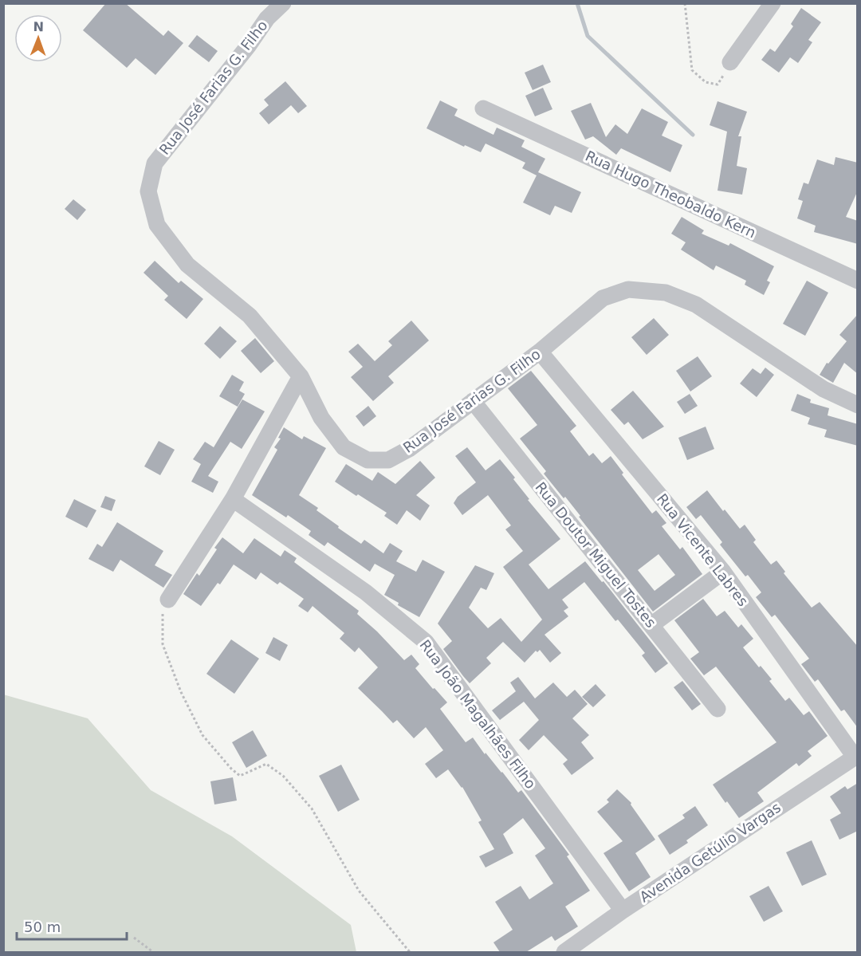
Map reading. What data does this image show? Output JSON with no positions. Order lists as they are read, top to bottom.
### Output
{
  "streets": {
    "street": [
      "Rua José Farias G. Filho",
      "Rua Hugo Theobaldo Kern",
      "Rua Vicente Labres",
      "Rua Doutor Miguel Tostes",
      "Rua João Magalhães Filho",
      "Avenida Getúlio Vargas"
    ]
  },
  "crossings": [
    ["Rua José Farias G. Filho", "Rua Vicente Labres"],
    ["Rua José Farias G. Filho", "Rua Doutor Miguel Tostes"],
    ["Rua Vicente Labres", "Avenida Getúlio Vargas"],
    ["Rua João Magalhães Filho", "Avenida Getúlio Vargas"]
  ],
  "scale_bar": "50 m",
  "north": "top"
}
